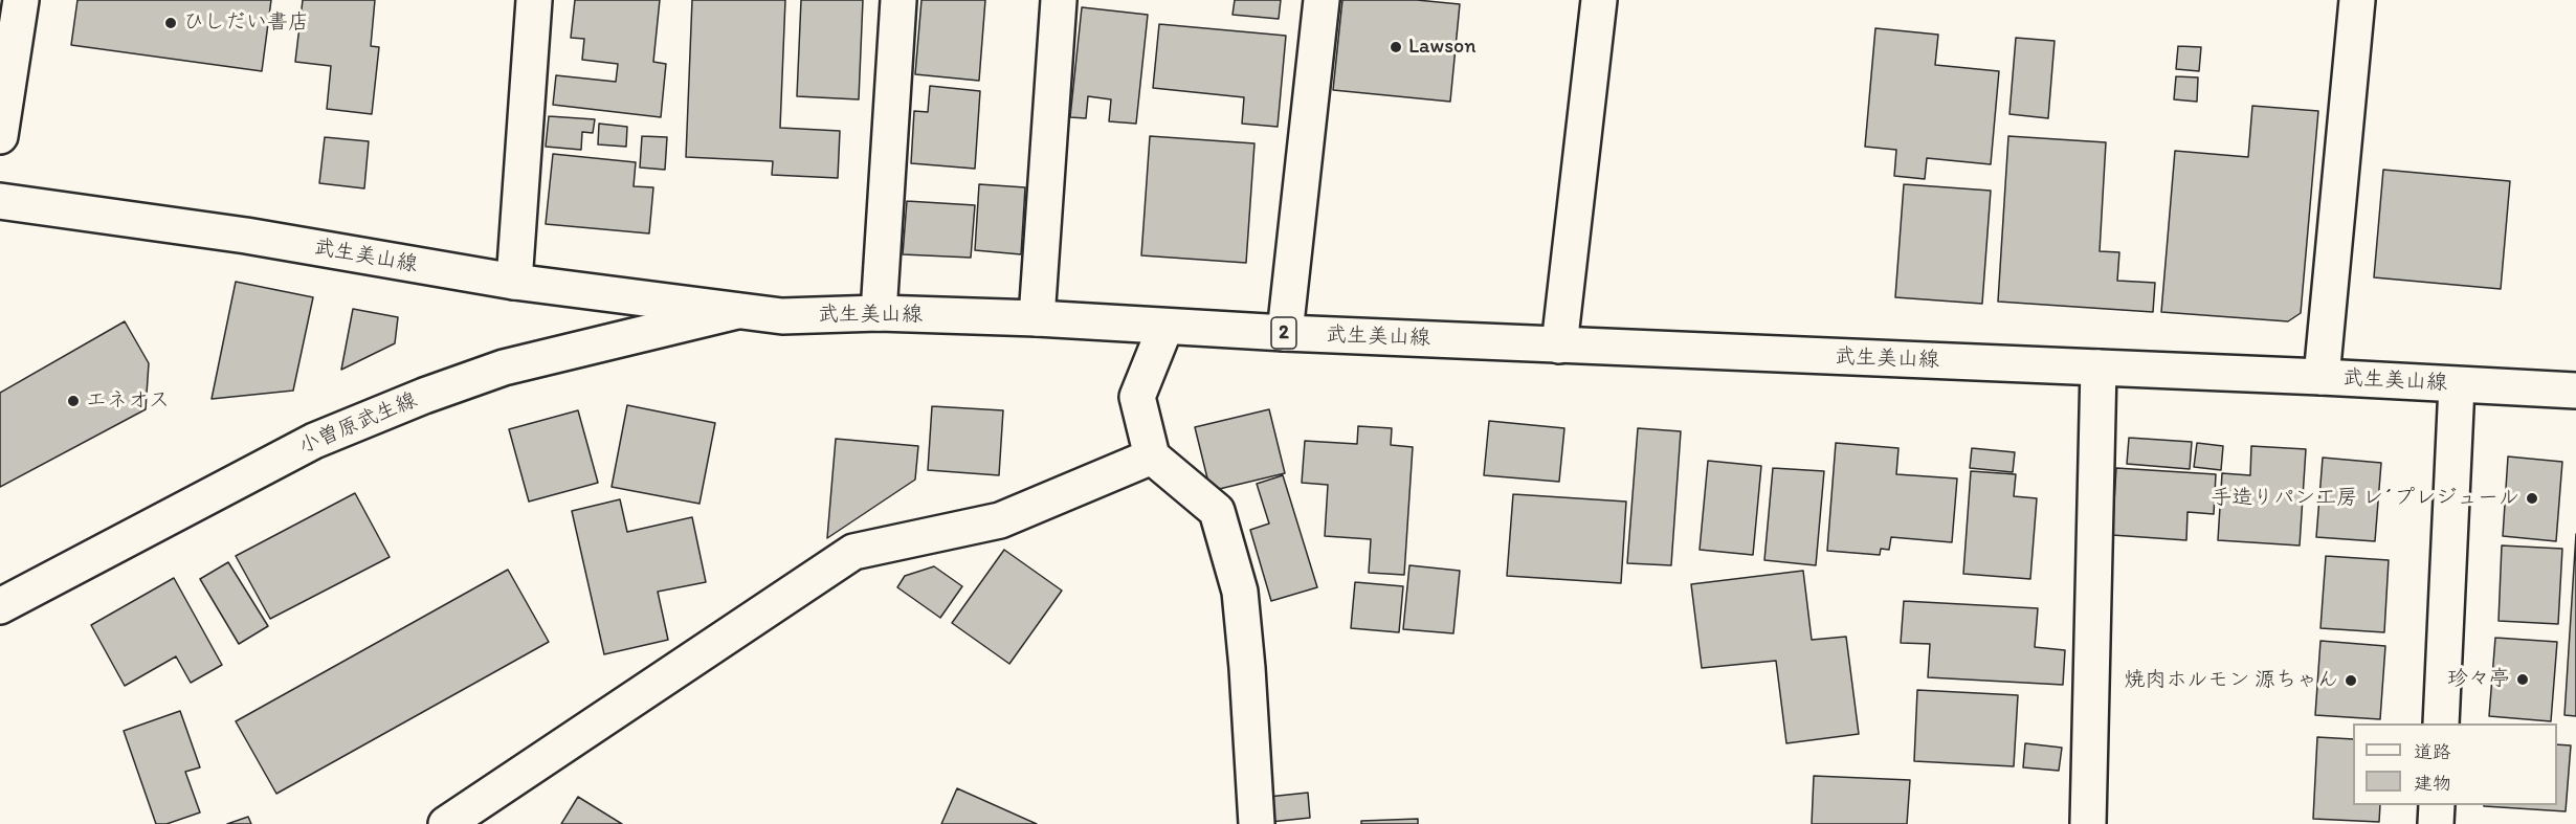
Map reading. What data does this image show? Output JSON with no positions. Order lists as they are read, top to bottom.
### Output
{
  "streets": {
    "street": ["武生美山線", "2", "小曽原武生線"]
  },
  "crossings": [
    ["武生美山線", "小曽原武生線"]
  ],
  "places": [
    "ひしだい書店",
    "Lawson",
    "エネオス",
    "手造りパン工房 レ´プレジュール",
    "珍々亭",
    "焼肉ホルモン 源ちゃん"
  ],
  "legend": ["道路", "建物"]
}
